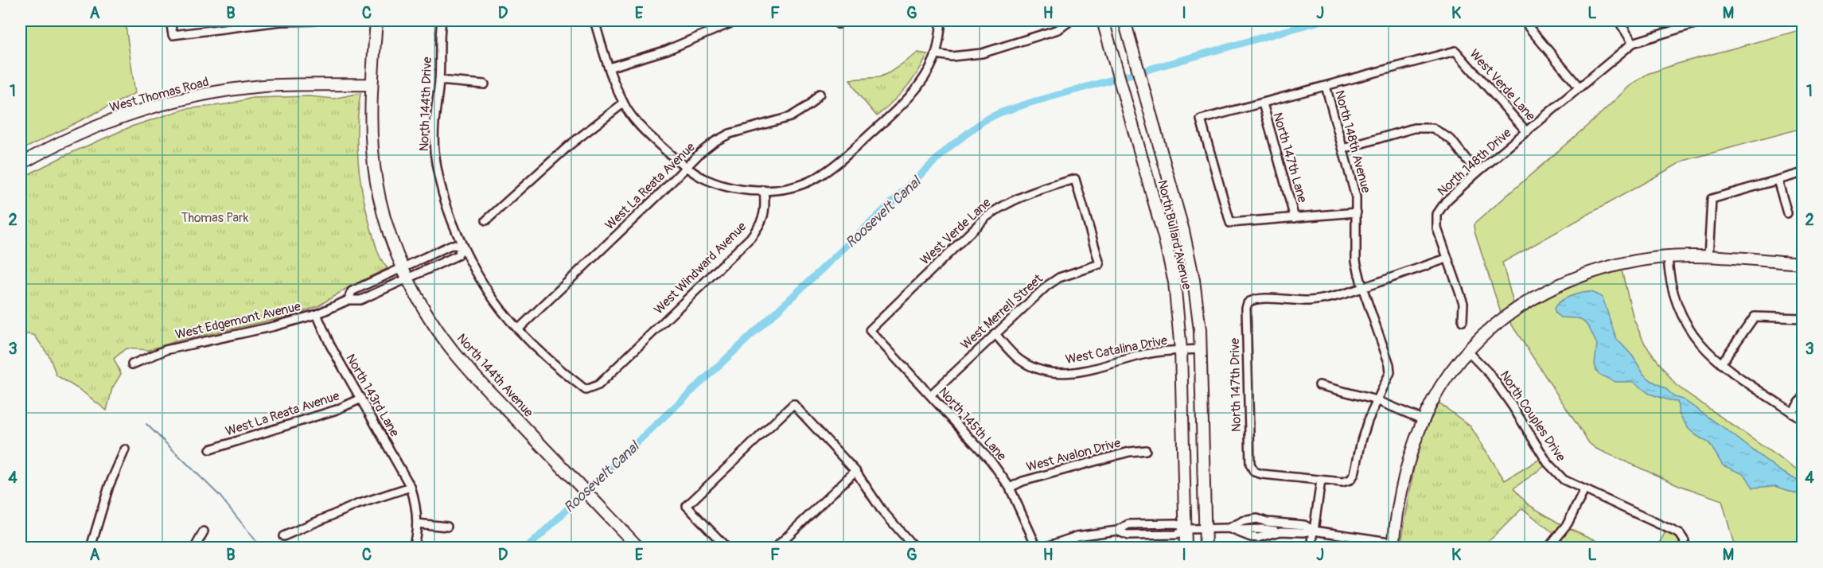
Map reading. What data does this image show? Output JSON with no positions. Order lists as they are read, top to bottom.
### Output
{
  "streets": {
    "main road": ["West Thomas Road", "North Bullard Avenue", "North 144th Avenue"],
    "street": [
      "West Verde Lane",
      "North 144th Drive",
      "North 148th Avenue",
      "North 147th Lane",
      "North 148th Drive",
      "West La Reata Avenue",
      "West Windward Avenue",
      "West Merrell Street",
      "West Edgemont Avenue",
      "West Catalina Drive",
      "North 147th Drive",
      "North 143rd Lane",
      "North Couples Drive",
      "North 145th Lane",
      "West Avalon Drive"
    ]
  },
  "crossings": [
    ["West Verde Lane", "North 148th Avenue"],
    ["West Verde Lane", "North 147th Lane"],
    ["West Verde Lane", "North 148th Drive"],
    ["West Verde Lane", "West Merrell Street"],
    ["West Verde Lane", "North 145th Lane"],
    ["West Thomas Road", "North 144th Avenue"],
    ["North 144th Drive", "West La Reata Avenue"],
    ["North 144th Drive", "West Windward Avenue"],
    ["North 144th Drive", "West Edgemont Avenue"],
    ["North 148th Avenue", "North 147th Drive"],
    ["West La Reata Avenue", "North 143rd Lane"],
    ["North Bullard Avenue", "West Catalina Drive"],
    ["West Merrell Street", "West Catalina Drive"],
    ["West Merrell Street", "North 145th Lane"],
    ["West Edgemont Avenue", "North 144th Avenue"],
    ["West Edgemont Avenue", "North 143rd Lane"],
    ["North 145th Lane", "West Avalon Drive"]
  ],
  "water": ["Roosevelt Canal"],
  "parks": ["Thomas Park"],
  "grid": {
    "columns": [
      "A",
      "B",
      "C",
      "D",
      "E",
      "F",
      "G",
      "H",
      "I",
      "J",
      "K",
      "L",
      "M"
    ],
    "rows": [
      "1",
      "2",
      "3",
      "4"
    ]
  }
}
